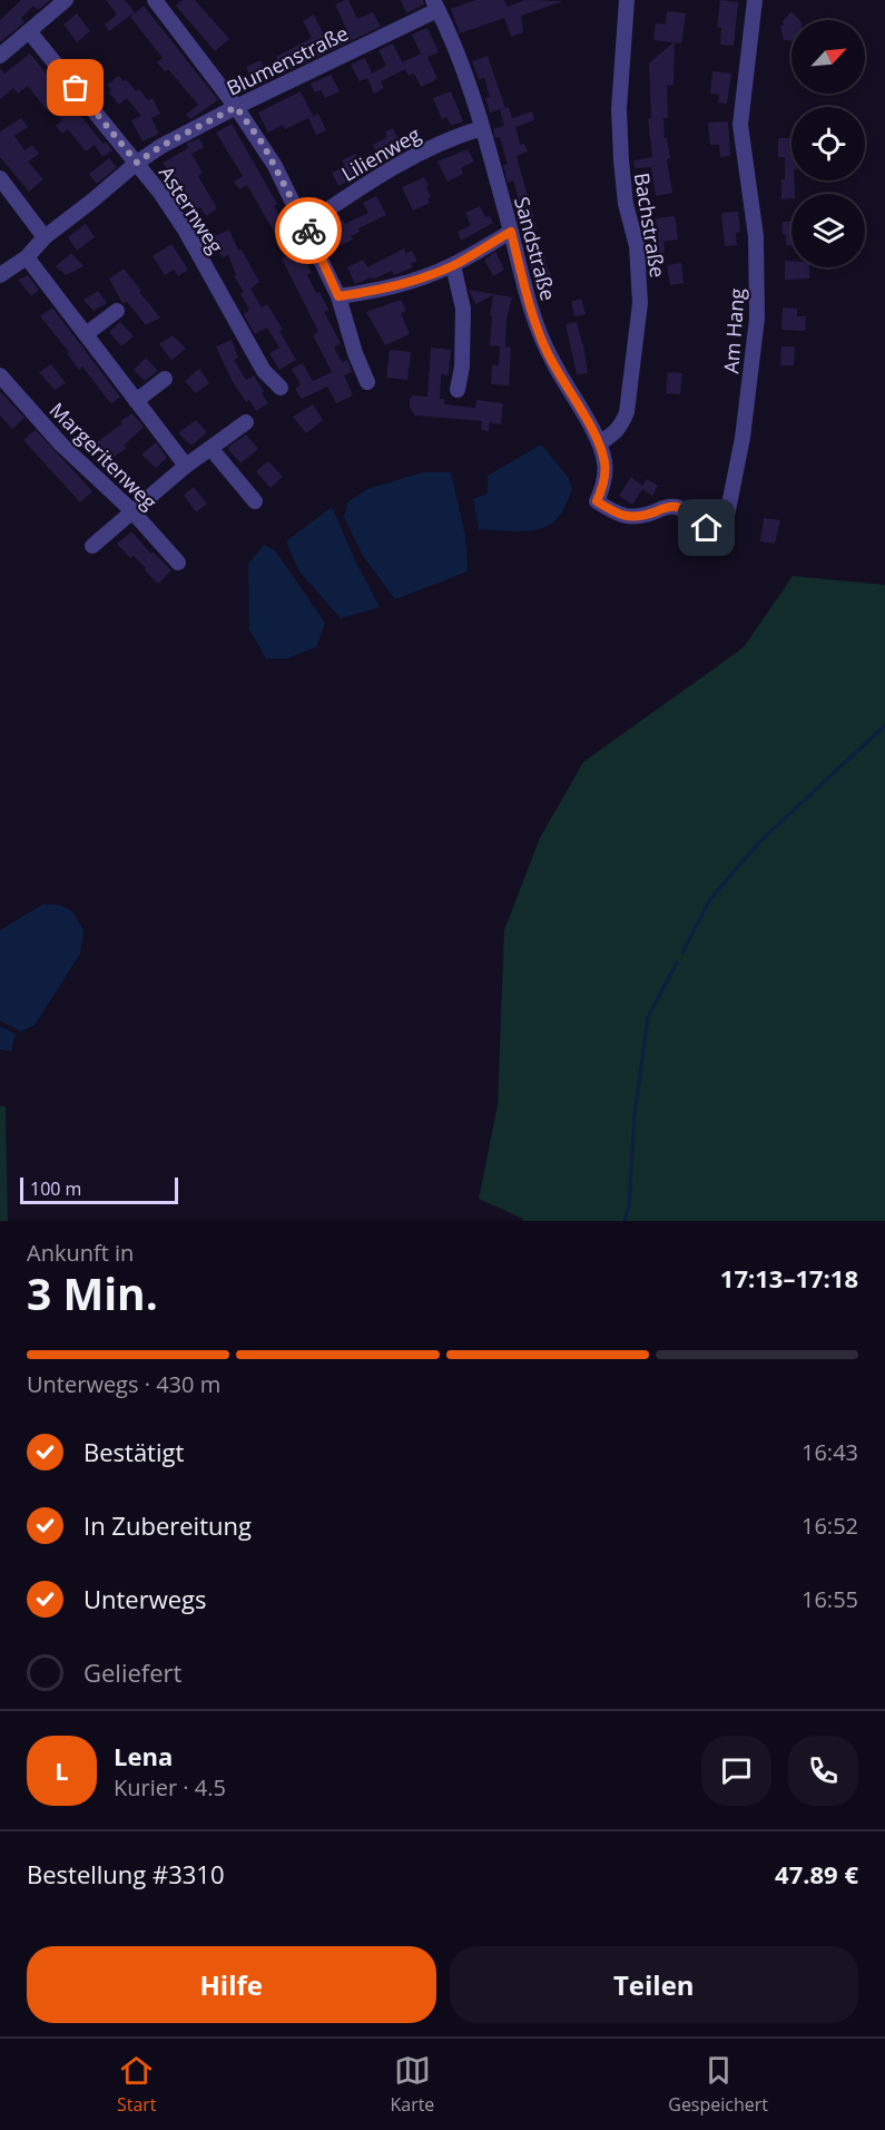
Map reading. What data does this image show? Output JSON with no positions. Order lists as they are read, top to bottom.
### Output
{
  "streets": {
    "street": [
      "Blumenstraße",
      "Lilienweg",
      "Asternweg",
      "Bachstraße",
      "Sandstraße",
      "Am Hang",
      "Margeritenweg"
    ]
  },
  "crossings": [
    ["Blumenstraße", "Asternweg"],
    ["Blumenstraße", "Sandstraße"],
    ["Lilienweg", "Sandstraße"],
    ["Bachstraße", "Sandstraße"],
    ["Sandstraße", "Am Hang"]
  ],
  "scale_bar": "100 m",
  "north": "top right",
  "page": {
    "scale": "100 m",
    "heading": ["3 Min.", "Ankunft in", "17:13–17:18"],
    "panel": [
      "Lena",
      "Kurier · 4.5",
      "Bestellung #3310",
      "47.89 €"
    ],
    "bar": "Unterwegs · 430 m",
    "list": [
      ["Bestätigt", "16:43"],
      ["In Zubereitung", "16:52"],
      ["Unterwegs", "16:55"],
      "Geliefert"
    ],
    "round": "L",
    "buttons": ["Hilfe", "Teilen"],
    "tabs": ["Start", "Karte", "Gespeichert"]
  }
}
